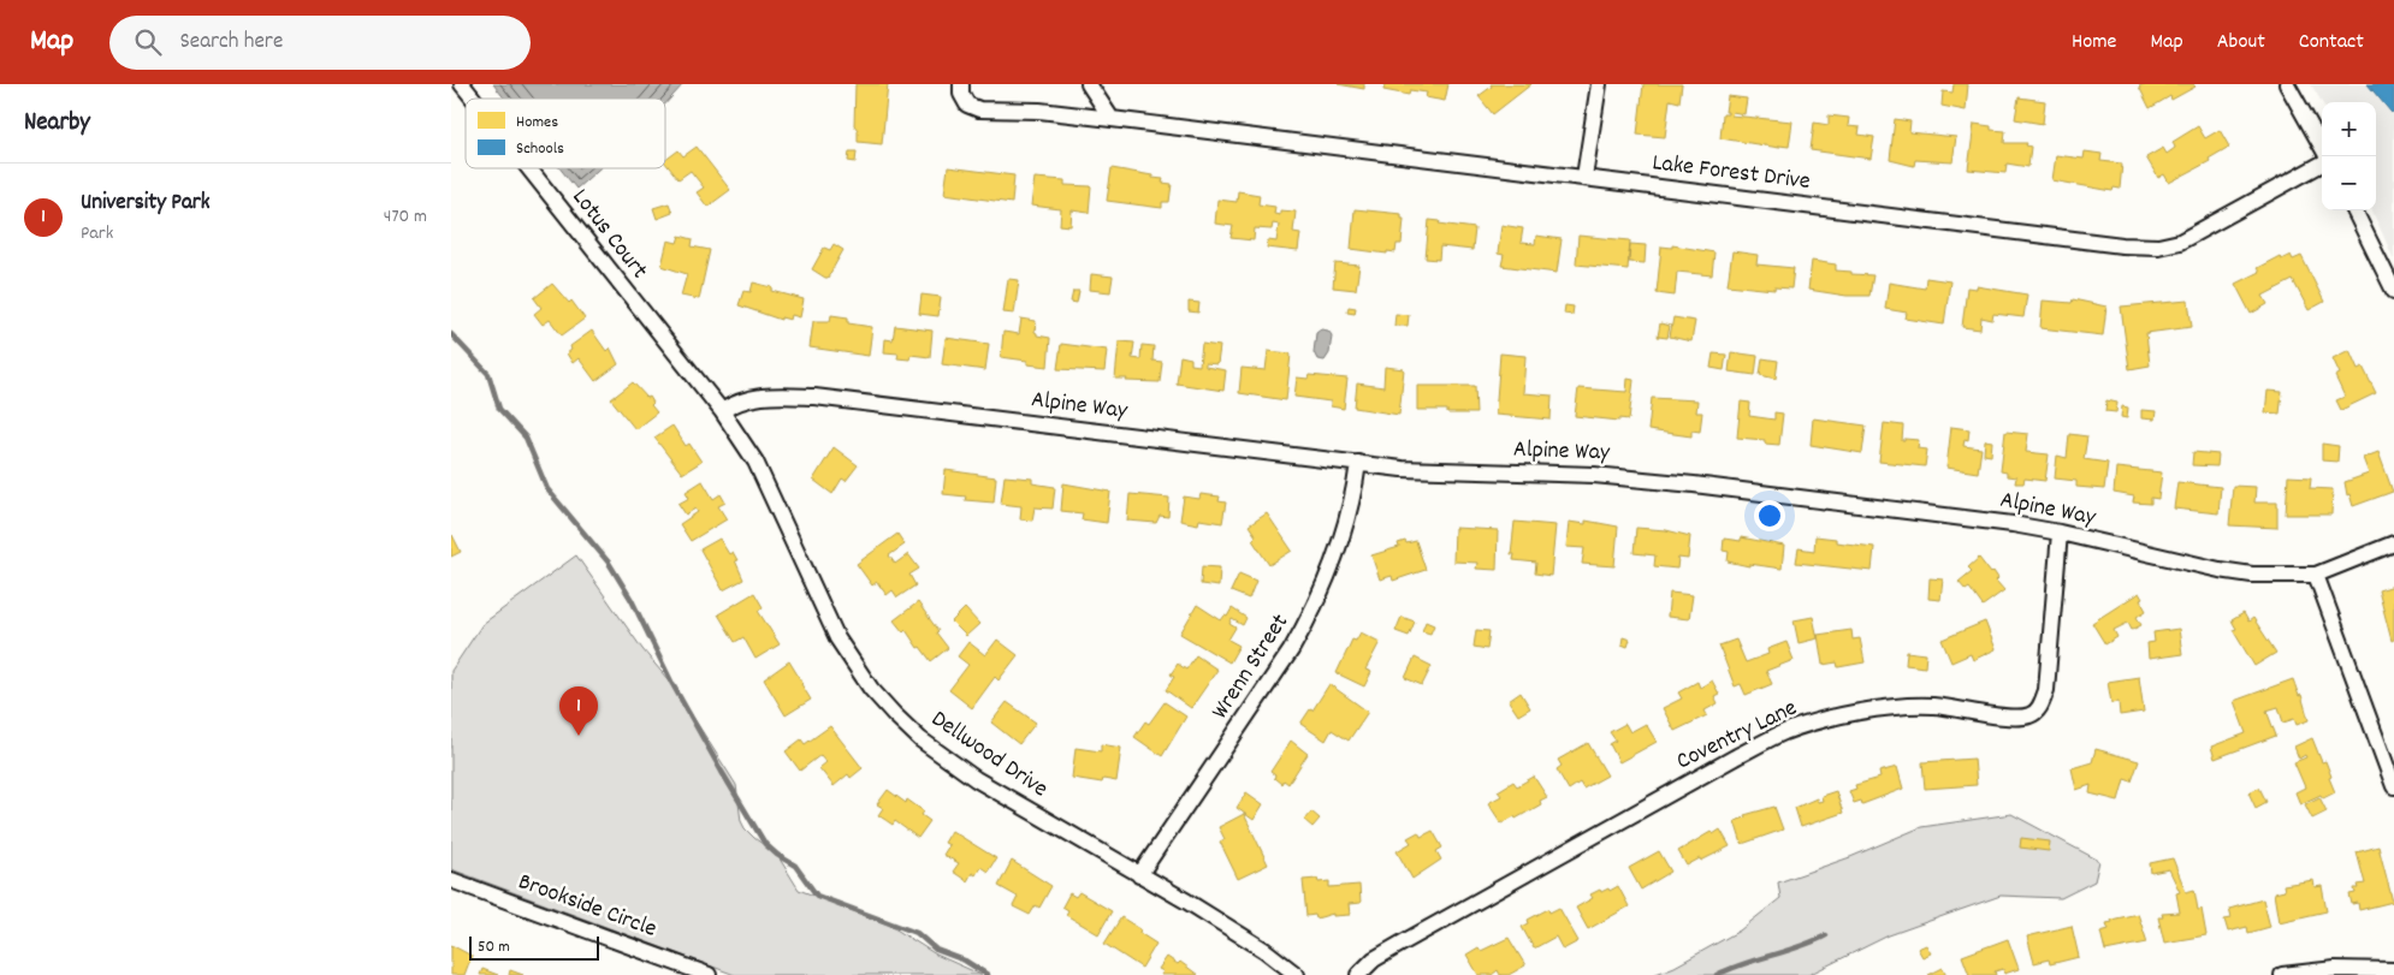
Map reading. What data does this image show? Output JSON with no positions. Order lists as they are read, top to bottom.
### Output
{
  "streets": {
    "street": [
      "Lake Forest Drive",
      "Lotus Court",
      "Alpine Way",
      "Wrenn Street",
      "Coventry Lane",
      "Dellwood Drive",
      "Brookside Circle"
    ]
  },
  "crossings": [
    ["Lotus Court", "Alpine Way"],
    ["Lotus Court", "Dellwood Drive"],
    ["Alpine Way", "Wrenn Street"],
    ["Alpine Way", "Coventry Lane"],
    ["Alpine Way", "Dellwood Drive"],
    ["Wrenn Street", "Dellwood Drive"]
  ],
  "legend": ["Homes", "Schools"],
  "scale_bar": "50 m",
  "page": {
    "header": "Map",
    "search": "Search here",
    "nav": [
      "Home",
      "Map",
      "About",
      "Contact"
    ],
    "heading": "Nearby",
    "map_buttons": ["+", "−"],
    "list": [
      {
        "mark": "1",
        "name": "University Park",
        "note": "Park",
        "value": "470 m"
      }
    ],
    "pins": "1",
    "scale": "50 m"
  }
}
